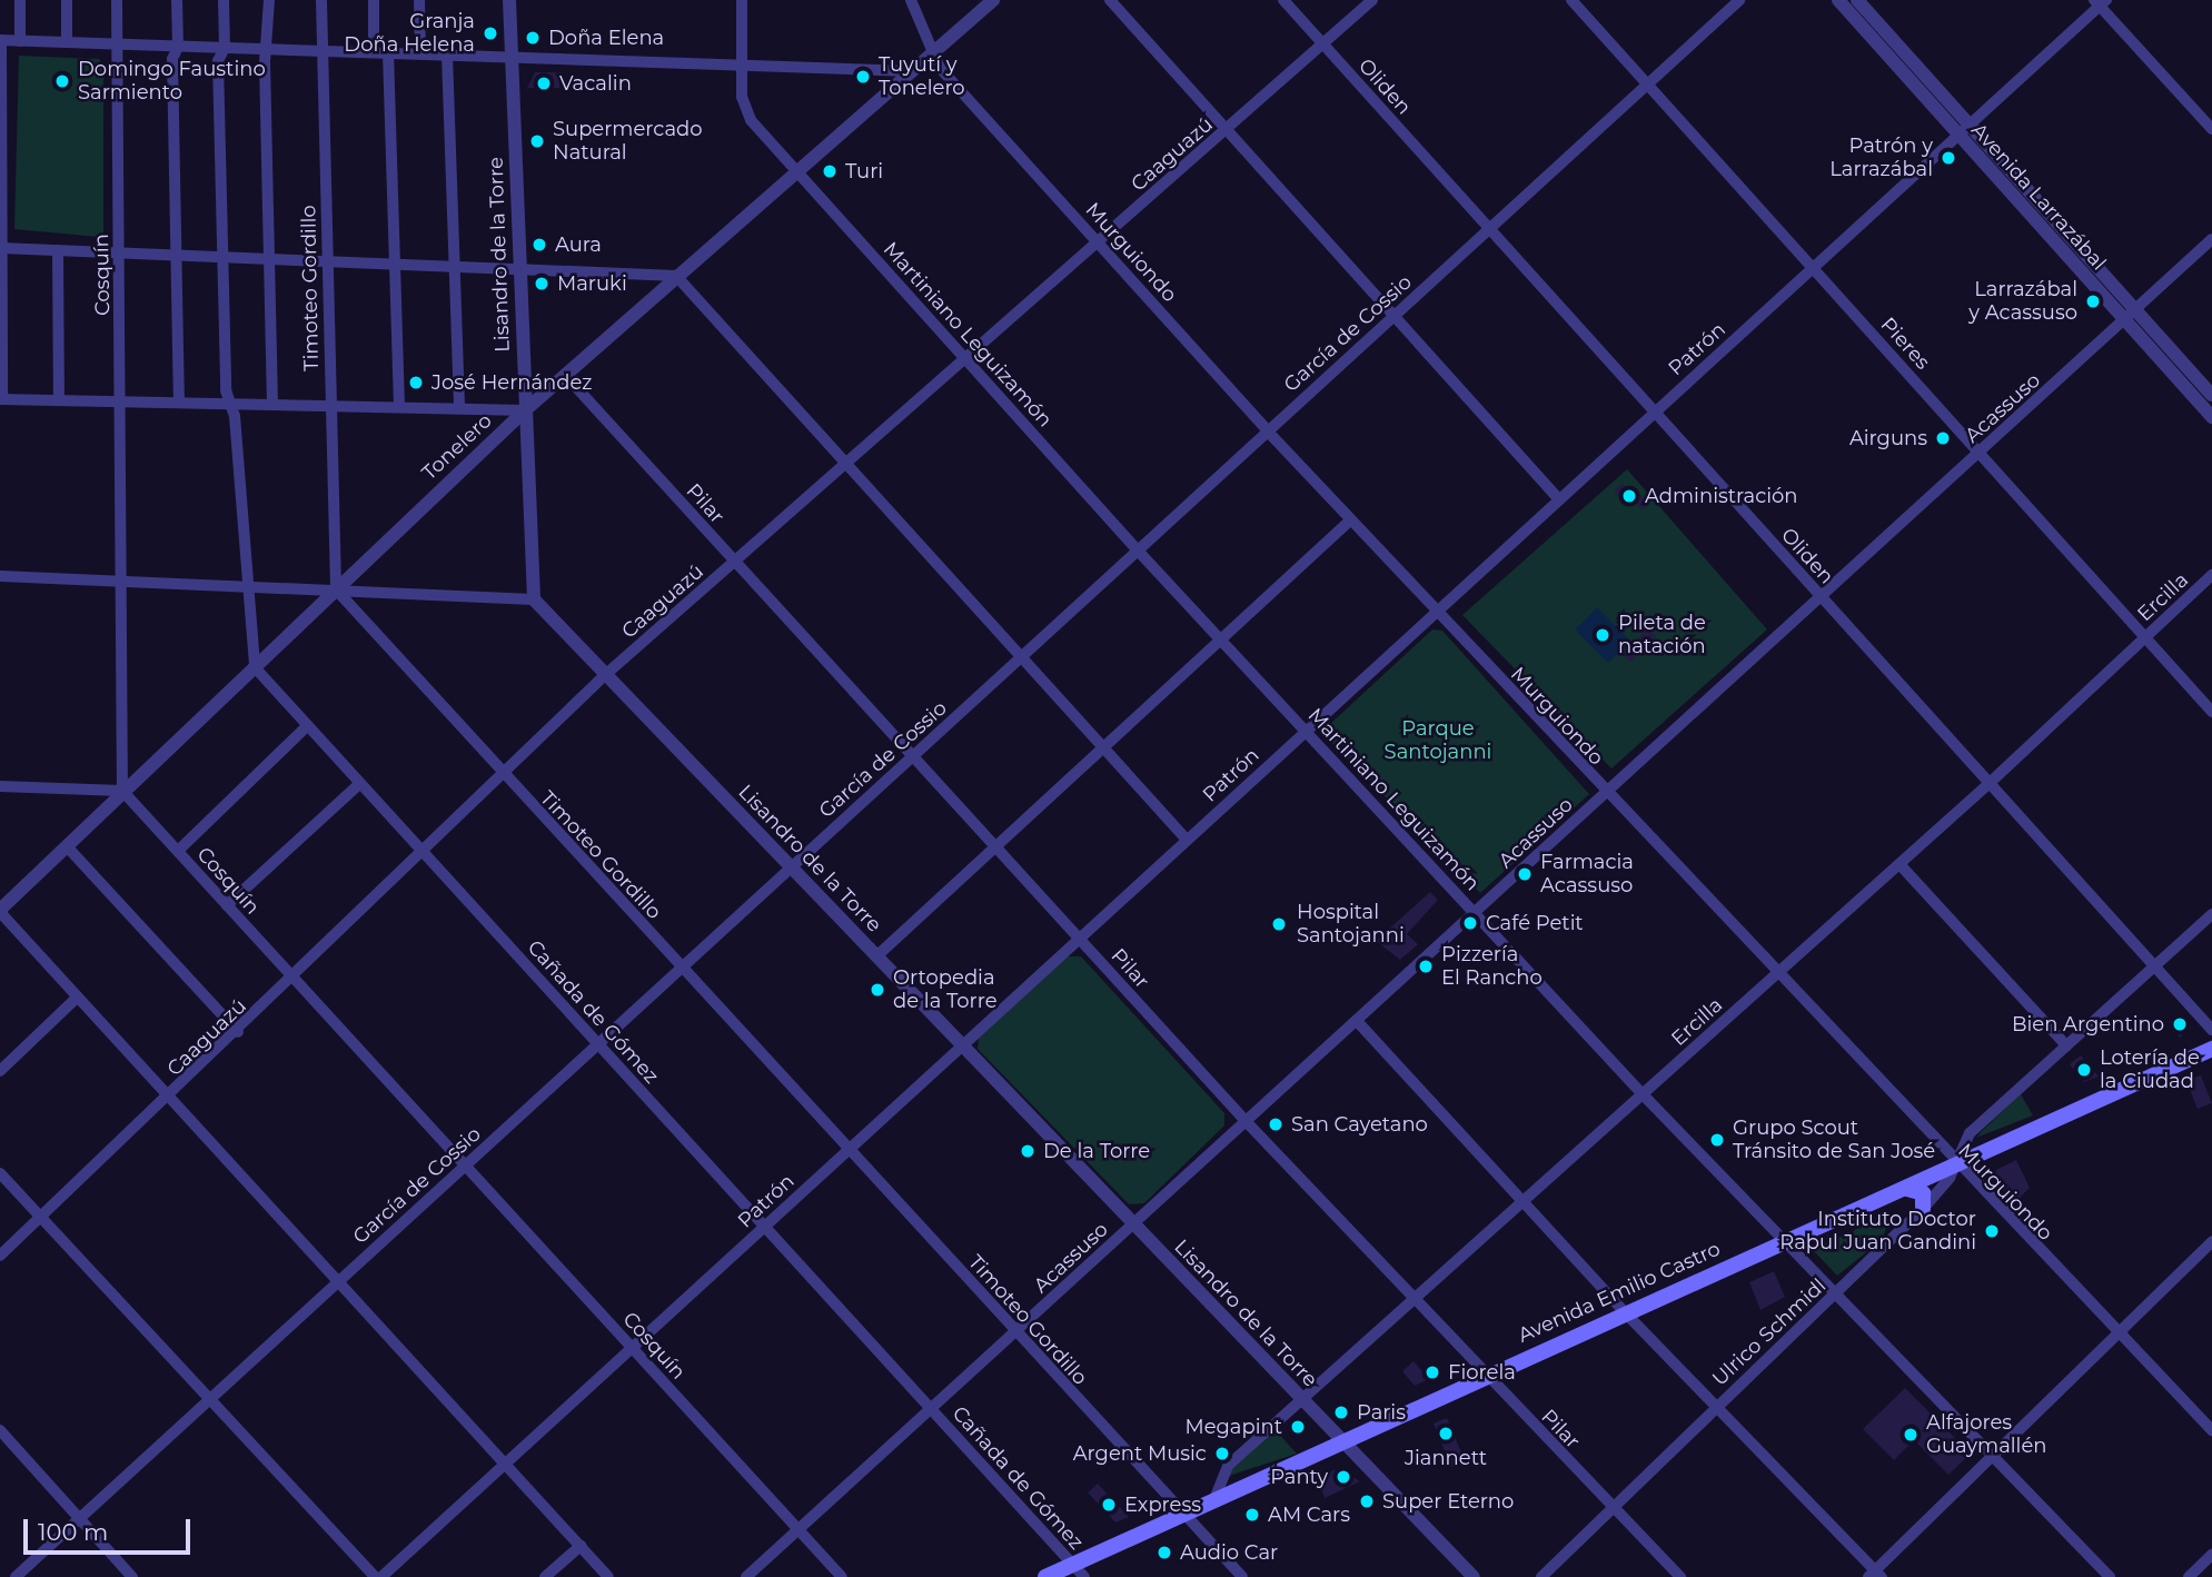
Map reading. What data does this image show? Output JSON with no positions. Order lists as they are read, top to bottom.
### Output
{
  "streets": {
    "main road": ["Avenida Emilio Castro"],
    "street": [
      "Oliden",
      "Caaguazú",
      "Avenida Larrazábal",
      "Murguiondo",
      "Lisandro de la Torre",
      "Cosquín",
      "Timoteo Gordillo",
      "García de Cossio",
      "Martiniano Leguizamón",
      "Pieres",
      "Patrón",
      "Acassuso",
      "Tonelero",
      "Pilar",
      "Ercilla",
      "Cañada de Gómez",
      "Ulrico Schmidl"
    ]
  },
  "crossings": [
    ["Oliden", "Caaguazú"],
    ["Oliden", "García de Cossio"],
    ["Oliden", "Patrón"],
    ["Oliden", "Acassuso"],
    ["Oliden", "Ercilla"],
    ["Oliden", "Ulrico Schmidl"],
    ["Caaguazú", "Murguiondo"],
    ["Caaguazú", "Lisandro de la Torre"],
    ["Caaguazú", "Cosquín"],
    ["Caaguazú", "Timoteo Gordillo"],
    ["Caaguazú", "Martiniano Leguizamón"],
    ["Caaguazú", "Pilar"],
    ["Caaguazú", "Cañada de Gómez"],
    ["Avenida Larrazábal", "Patrón"],
    ["Avenida Larrazábal", "Acassuso"],
    ["Murguiondo", "García de Cossio"],
    ["Murguiondo", "Patrón"],
    ["Murguiondo", "Acassuso"],
    ["Murguiondo", "Tonelero"],
    ["Murguiondo", "Ercilla"],
    ["Murguiondo", "Avenida Emilio Castro"],
    ["Murguiondo", "Ulrico Schmidl"],
    ["Lisandro de la Torre", "García de Cossio"],
    ["Lisandro de la Torre", "Patrón"],
    ["Lisandro de la Torre", "Acassuso"],
    ["Lisandro de la Torre", "Tonelero"],
    ["Lisandro de la Torre", "Ercilla"],
    ["Lisandro de la Torre", "Avenida Emilio Castro"],
    ["Cosquín", "García de Cossio"],
    ["Cosquín", "Patrón"],
    ["Cosquín", "Acassuso"],
    ["Cosquín", "Tonelero"],
    ["Timoteo Gordillo", "García de Cossio"],
    ["Timoteo Gordillo", "Patrón"],
    ["Timoteo Gordillo", "Acassuso"],
    ["Timoteo Gordillo", "Tonelero"],
    ["Timoteo Gordillo", "Avenida Emilio Castro"],
    ["García de Cossio", "Martiniano Leguizamón"],
    ["García de Cossio", "Pieres"],
    ["García de Cossio", "Pilar"],
    ["García de Cossio", "Cañada de Gómez"],
    ["Martiniano Leguizamón", "Patrón"],
    ["Martiniano Leguizamón", "Acassuso"],
    ["Martiniano Leguizamón", "Tonelero"],
    ["Martiniano Leguizamón", "Ercilla"],
    ["Martiniano Leguizamón", "Avenida Emilio Castro"],
    ["Martiniano Leguizamón", "Ulrico Schmidl"],
    ["Pieres", "Patrón"],
    ["Pieres", "Acassuso"],
    ["Pieres", "Ercilla"],
    ["Patrón", "Pilar"],
    ["Patrón", "Cañada de Gómez"],
    ["Acassuso", "Pilar"],
    ["Acassuso", "Cañada de Gómez"],
    ["Tonelero", "Pilar"],
    ["Tonelero", "Cañada de Gómez"],
    ["Pilar", "Ercilla"],
    ["Pilar", "Avenida Emilio Castro"],
    ["Pilar", "Ulrico Schmidl"],
    ["Ercilla", "Avenida Emilio Castro"],
    ["Cañada de Gómez", "Avenida Emilio Castro"],
    ["Avenida Emilio Castro", "Ulrico Schmidl"]
  ],
  "parks": ["Parque Santojanni"],
  "places": [
    "Granja Doña Helena",
    "Doña Elena",
    "Tuyutí y Tonelero",
    "Domingo Faustino Sarmiento",
    "Vacalin",
    "Supermercado Natural",
    "Patrón y Larrazábal",
    "Turi",
    "Aura",
    "Maruki",
    "Larrazábal y Acassuso",
    "José Hernández",
    "Airguns",
    "Administración",
    "Pileta de natación",
    "Farmacia Acassuso",
    "Café Petit",
    "Hospital Santojanni",
    "Pizzería El Rancho",
    "Ortopedia de la Torre",
    "Bien Argentino",
    "Lotería de la Ciudad",
    "San Cayetano",
    "Grupo Scout Tránsito de San José",
    "De la Torre",
    "Instituto Doctor Raþul Juan Gandini",
    "Fiorela",
    "Paris",
    "Megapint",
    "Jiannett",
    "Alfajores Guaymallén",
    "Argent Music",
    "Panty",
    "Super Eterno",
    "Express",
    "AM Cars",
    "Audio Car"
  ],
  "scale_bar": "100 m"
}
